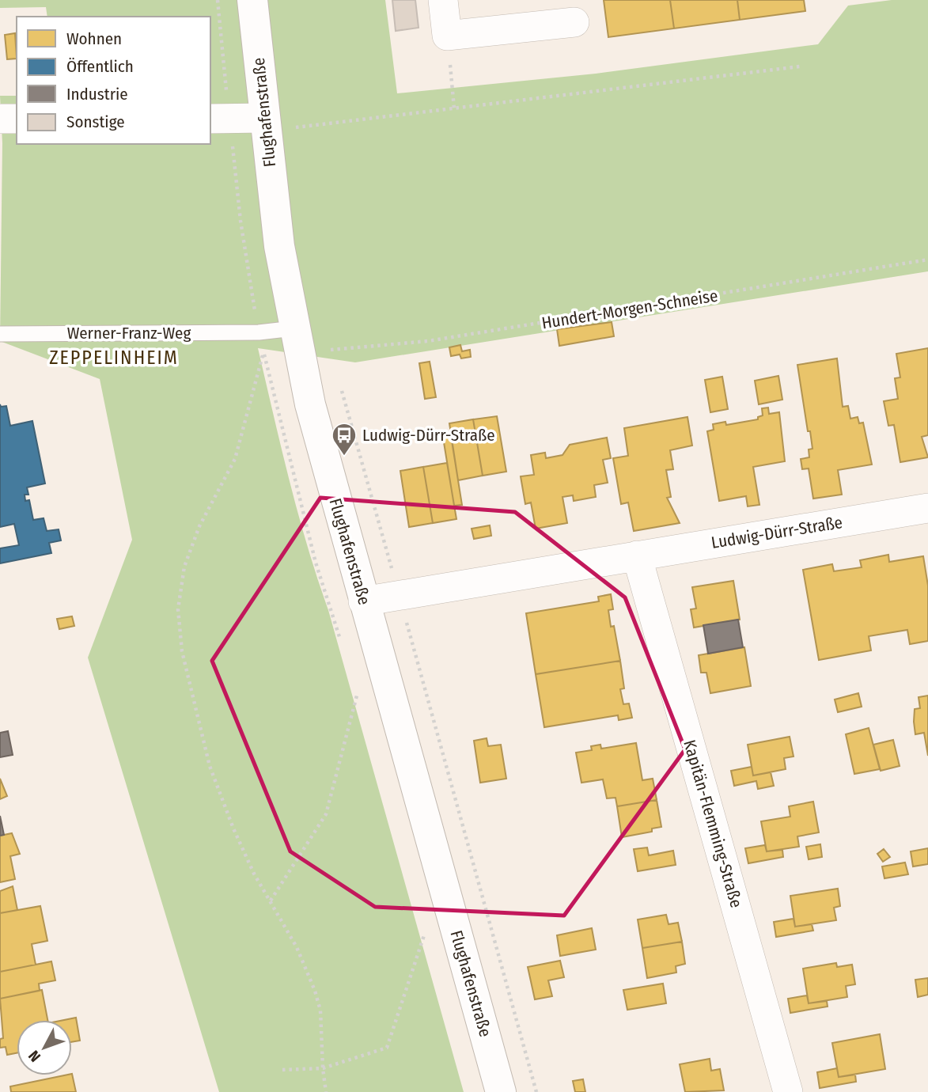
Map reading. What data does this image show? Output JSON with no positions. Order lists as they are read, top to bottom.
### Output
{
  "streets": {
    "street": ["Flughafenstraße", "Ludwig-Dürr-Straße", "Kapitän-Flemming-Straße"],
    "lane": ["Werner-Franz-Weg"],
    "path": ["Hundert-Morgen-Schneise"]
  },
  "crossings": [
    ["Flughafenstraße", "Werner-Franz-Weg"],
    ["Flughafenstraße", "Ludwig-Dürr-Straße"],
    ["Ludwig-Dürr-Straße", "Kapitän-Flemming-Straße"]
  ],
  "districts": ["ZEPPELINHEIM"],
  "places": {
    "bus stop": ["Ludwig-Dürr-Straße"]
  },
  "legend": [
    "Wohnen",
    "Öffentlich",
    "Industrie",
    "Sonstige"
  ],
  "north": "bottom left"
}
